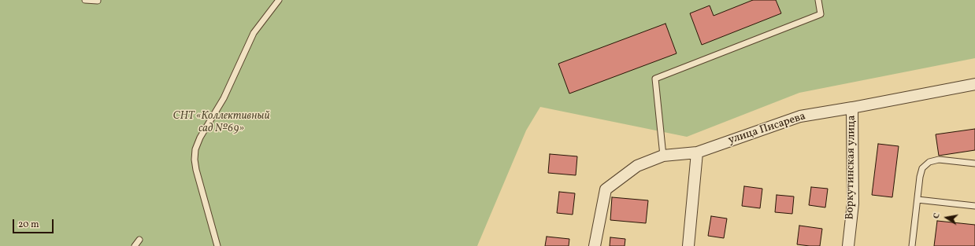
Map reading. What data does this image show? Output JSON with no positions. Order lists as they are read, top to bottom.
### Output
{
  "streets": {
    "street": ["улица Писарева", "Воркутинская улица"]
  },
  "crossings": [
    ["улица Писарева", "Воркутинская улица"]
  ],
  "parks": ["СНТ «Коллективный сад №69»"],
  "scale_bar": "20 m",
  "north": "left"
}
